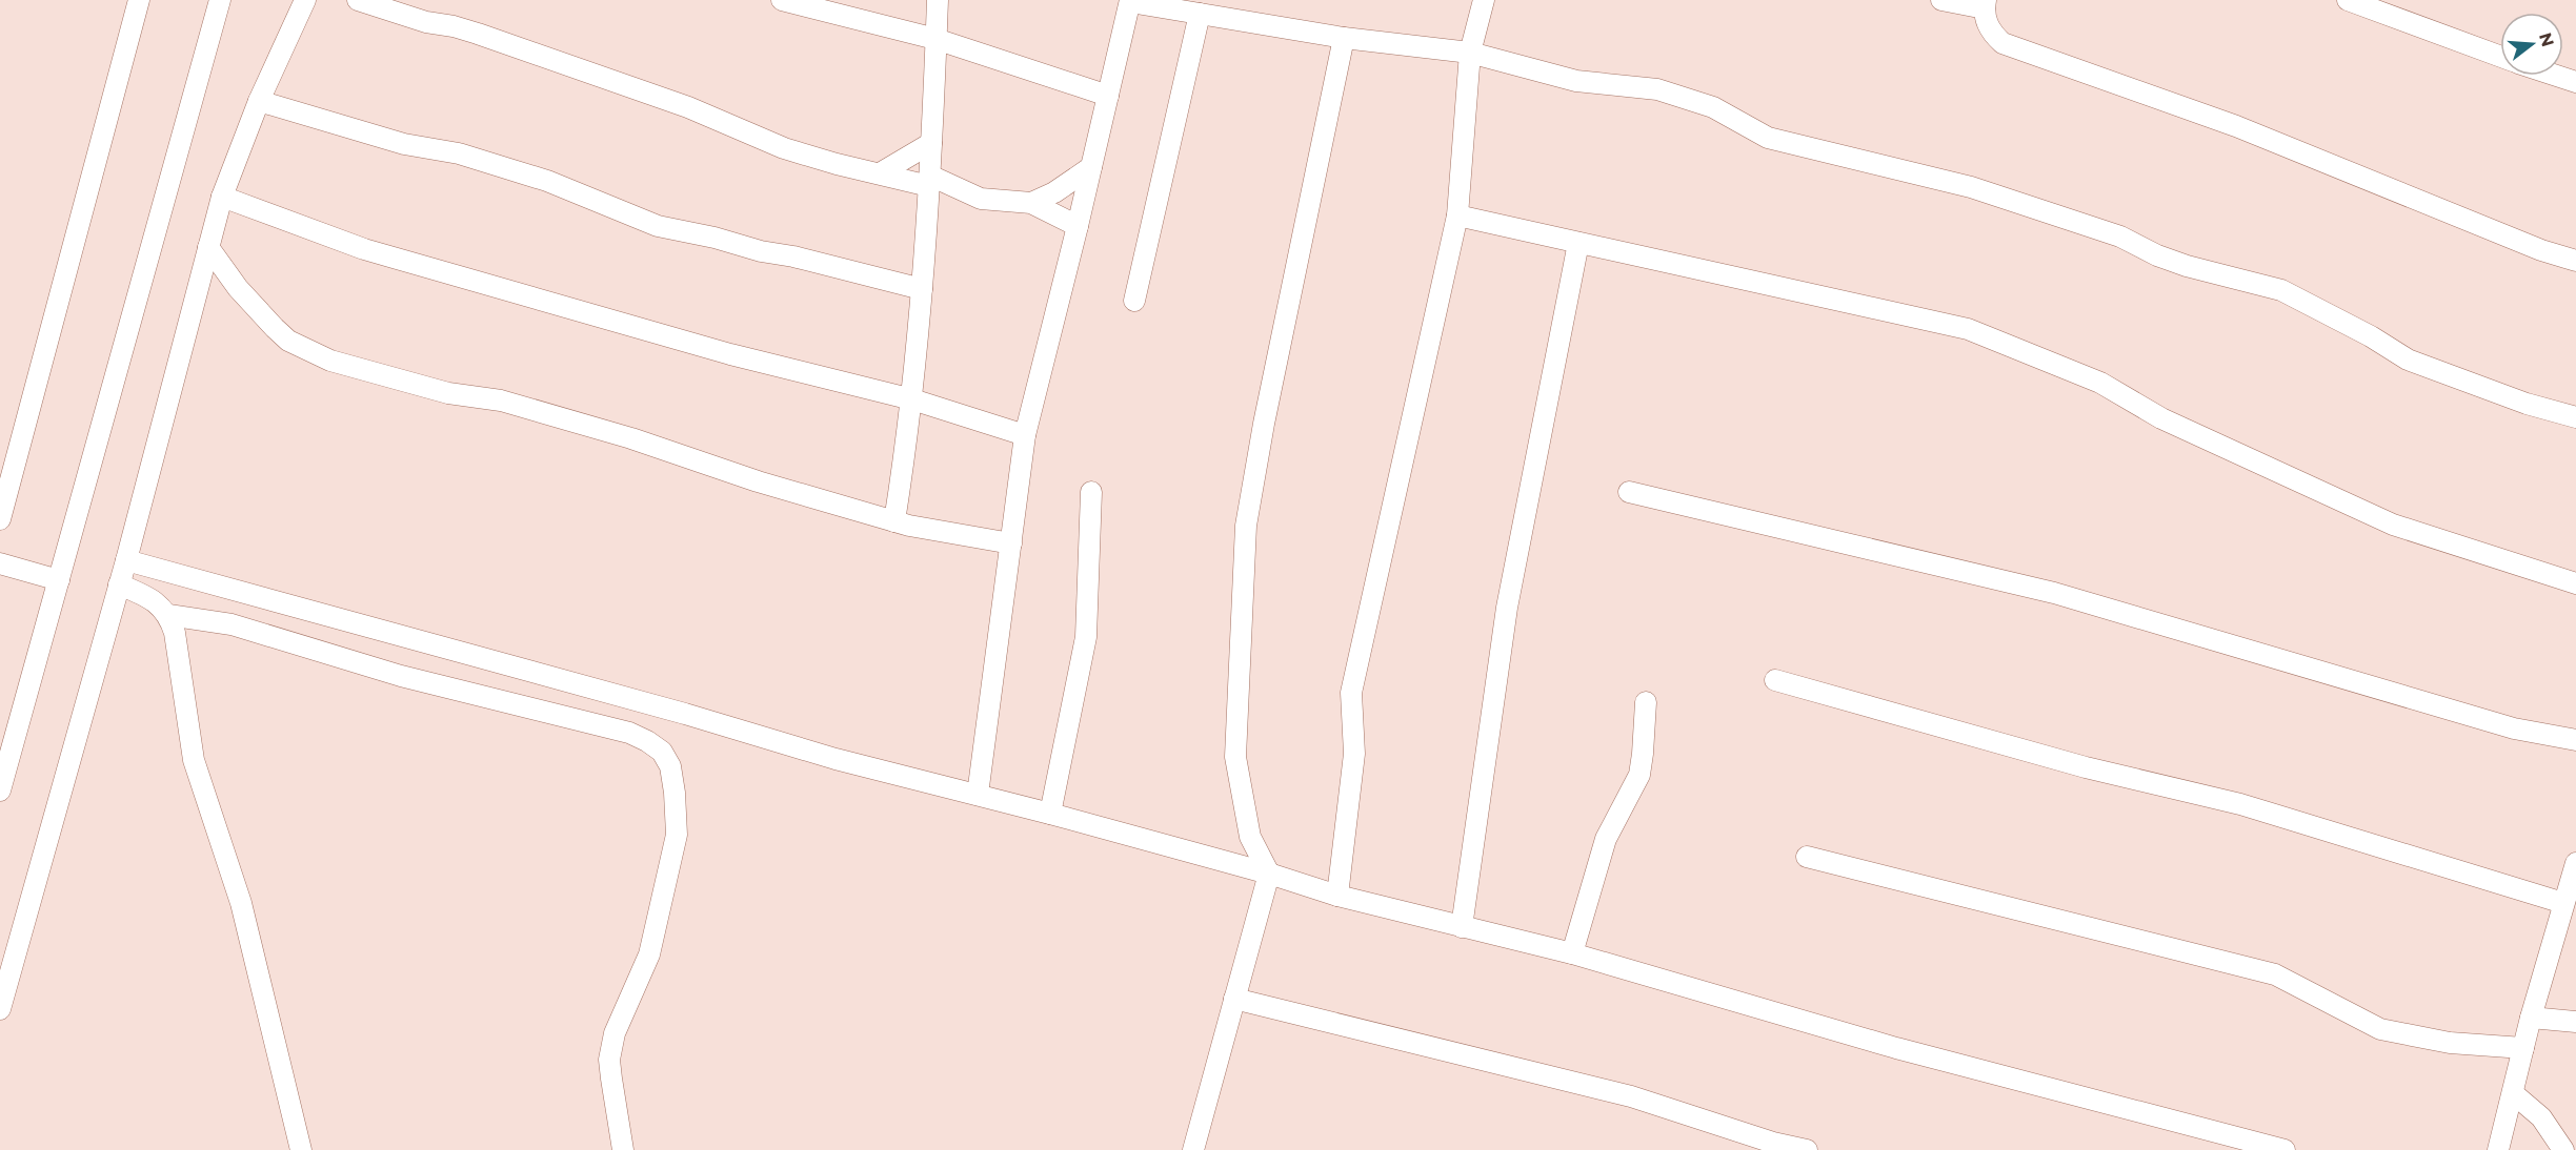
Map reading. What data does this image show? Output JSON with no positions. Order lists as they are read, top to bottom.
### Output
{
  "north": "right"
}
